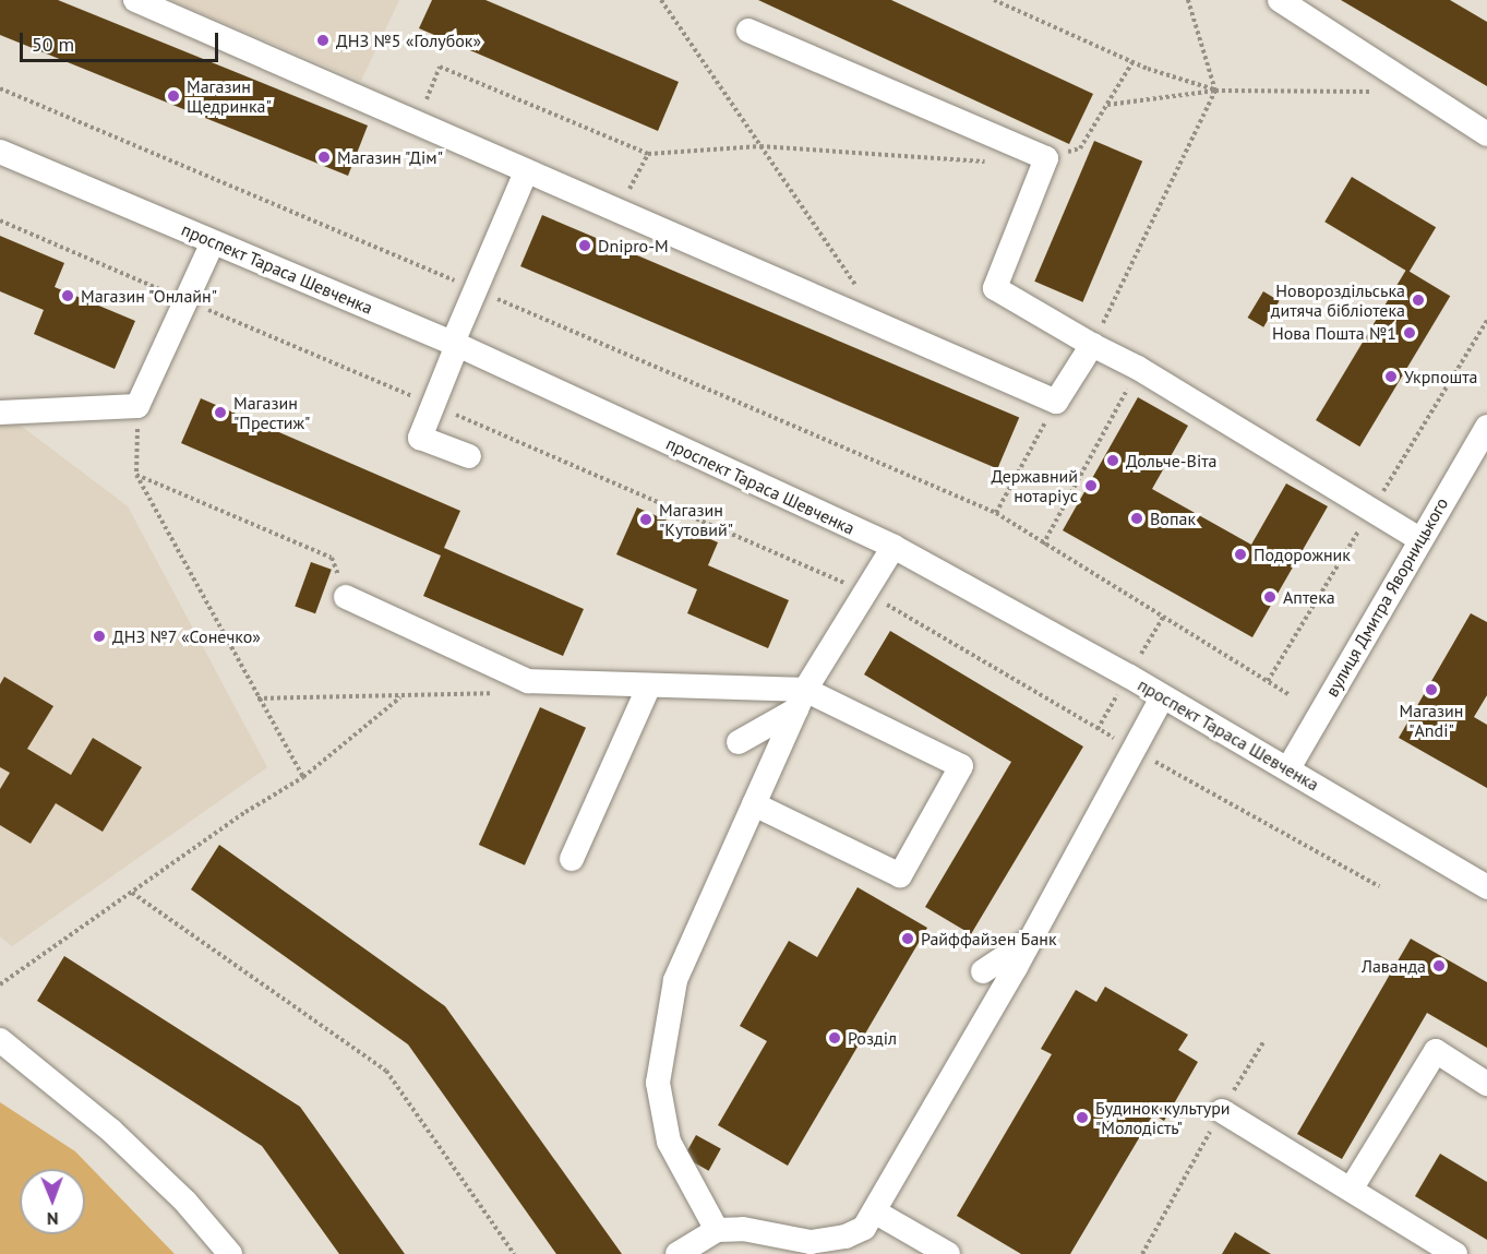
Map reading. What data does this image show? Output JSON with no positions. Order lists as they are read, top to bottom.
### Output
{
  "streets": {
    "street": ["проспект Тараса Шевченка", "вулиця Дмитра Яворницького"]
  },
  "crossings": [
    ["проспект Тараса Шевченка", "вулиця Дмитра Яворницького"]
  ],
  "places": [
    "ДНЗ №5 «Голубок»",
    "Магазин Щедринка\"",
    "Магазин \"Дім\"",
    "Dnipro-M",
    "Магазин \"Онлайн\"",
    "Новороздільська дитяча бібліотека",
    "Нова Пошта №1",
    "Укрпошта",
    "Магазин \"Престиж\"",
    "Дольче-Віта",
    "Державний нотаріус",
    "Вопак",
    "Магазин \"Кутовий\"",
    "Подорожник",
    "Аптека",
    "ДНЗ №7 «Сонечко»",
    "Магазин \"Andi\"",
    "Райффайзен Банк",
    "Лаванда",
    "Розділ",
    "Будинок культури \"Молодість\""
  ],
  "scale_bar": "50 m",
  "north": "bottom"
}
